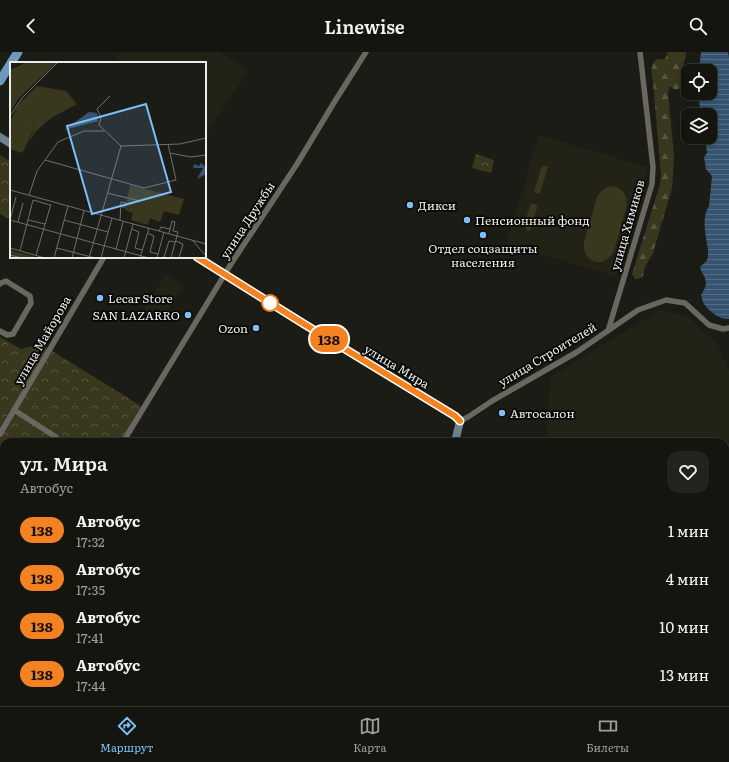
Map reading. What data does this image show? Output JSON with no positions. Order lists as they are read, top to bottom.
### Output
{
  "streets": {
    "street": [
      "улица Дружбы",
      "улица Химиков",
      "улица Майорова",
      "улица Строителей",
      "улица Мира"
    ]
  },
  "crossings": [
    ["улица Дружбы", "улица Мира"],
    ["улица Химиков", "улица Строителей"],
    ["улица Строителей", "улица Мира"]
  ],
  "places": [
    "Дикси",
    "Пенсионный фонд",
    "Отдел соцзащиты населения",
    "Lecar Store",
    "SAN LAZARRO",
    "Ozon",
    "Автосалон"
  ],
  "lines": ["bus line 138"],
  "page": {
    "header": "Linewise",
    "on_map": "138",
    "heading": ["ул. Мира", "Автобус"],
    "list": [
      {
        "mark": "138",
        "name": "Автобус",
        "note": "17:32",
        "value": "1 мин"
      },
      {
        "mark": "138",
        "name": "Автобус",
        "note": "17:35",
        "value": "4 мин"
      },
      {
        "mark": "138",
        "name": "Автобус",
        "note": "17:41",
        "value": "10 мин"
      },
      {
        "mark": "138",
        "name": "Автобус",
        "note": "17:44",
        "value": "13 мин"
      }
    ],
    "tabs": ["Маршрут", "Карта", "Билеты"]
  }
}
